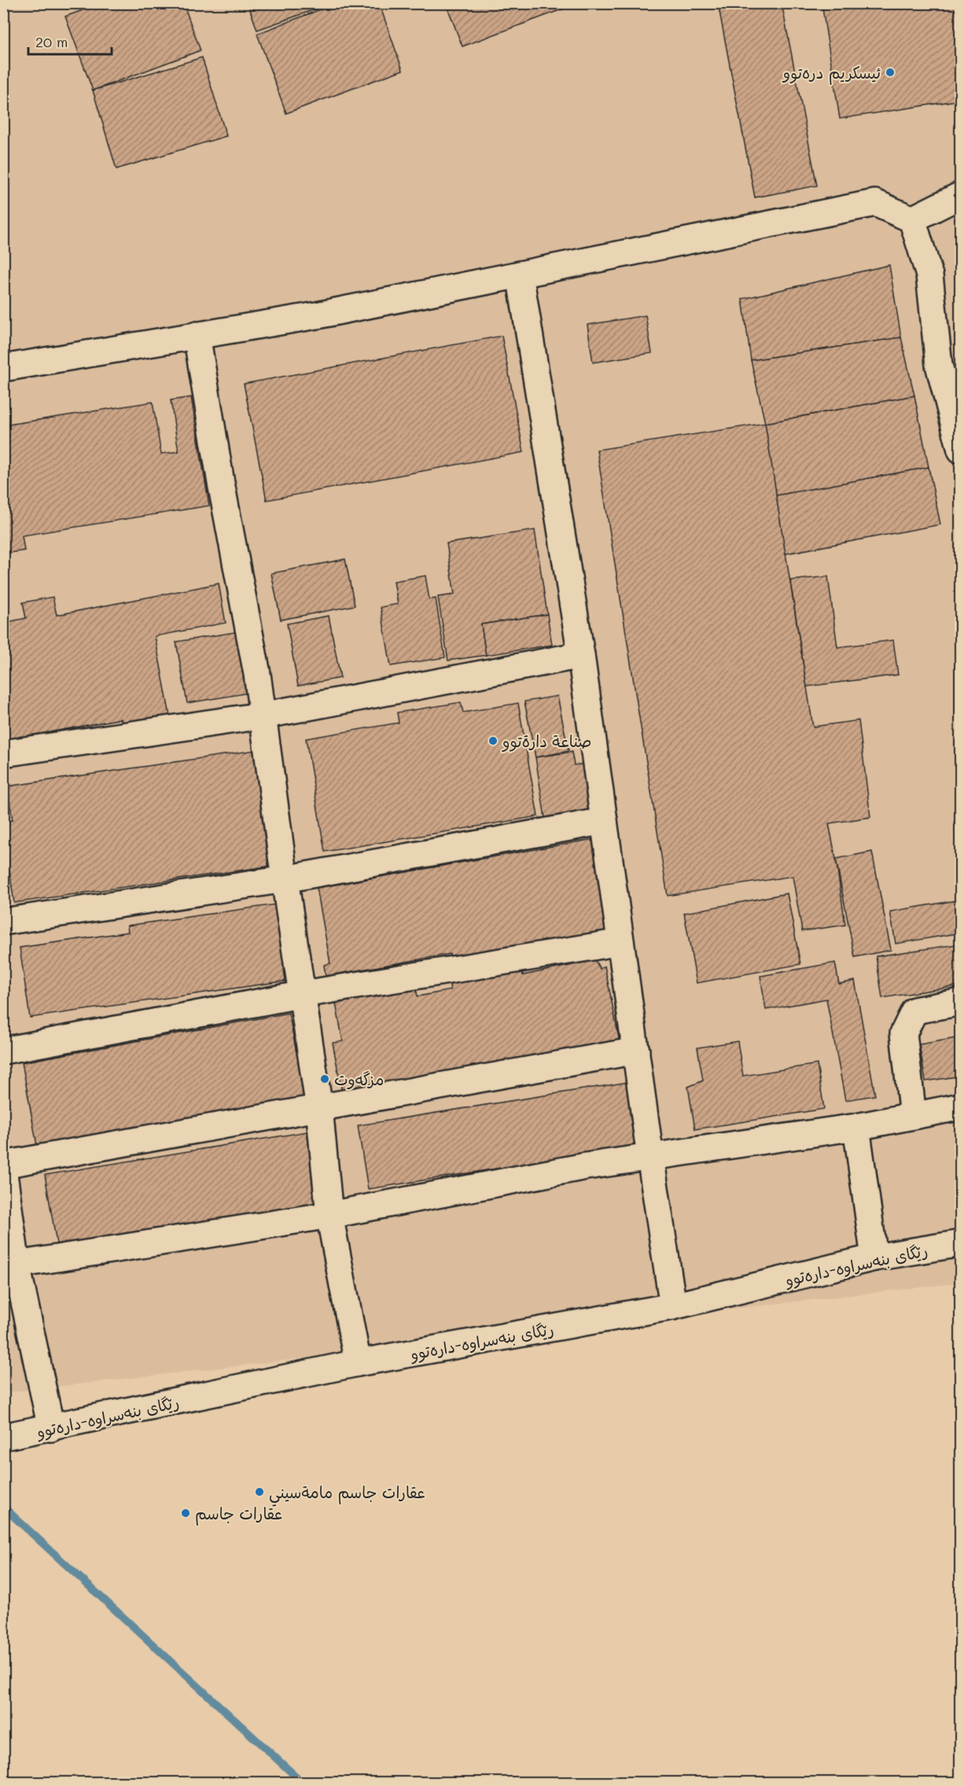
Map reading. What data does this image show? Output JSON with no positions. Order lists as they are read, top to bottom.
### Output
{
  "streets": {
    "street": ["رێگای بنەسراوە-دارەتوو"]
  },
  "places": [
    "ئیسکریم درەتوو",
    "صناعة دارةتوو",
    "مزگەوت",
    "عقارات جاسم مامةسيني",
    "عقارات جاسم"
  ],
  "scale_bar": "20 m"
}
